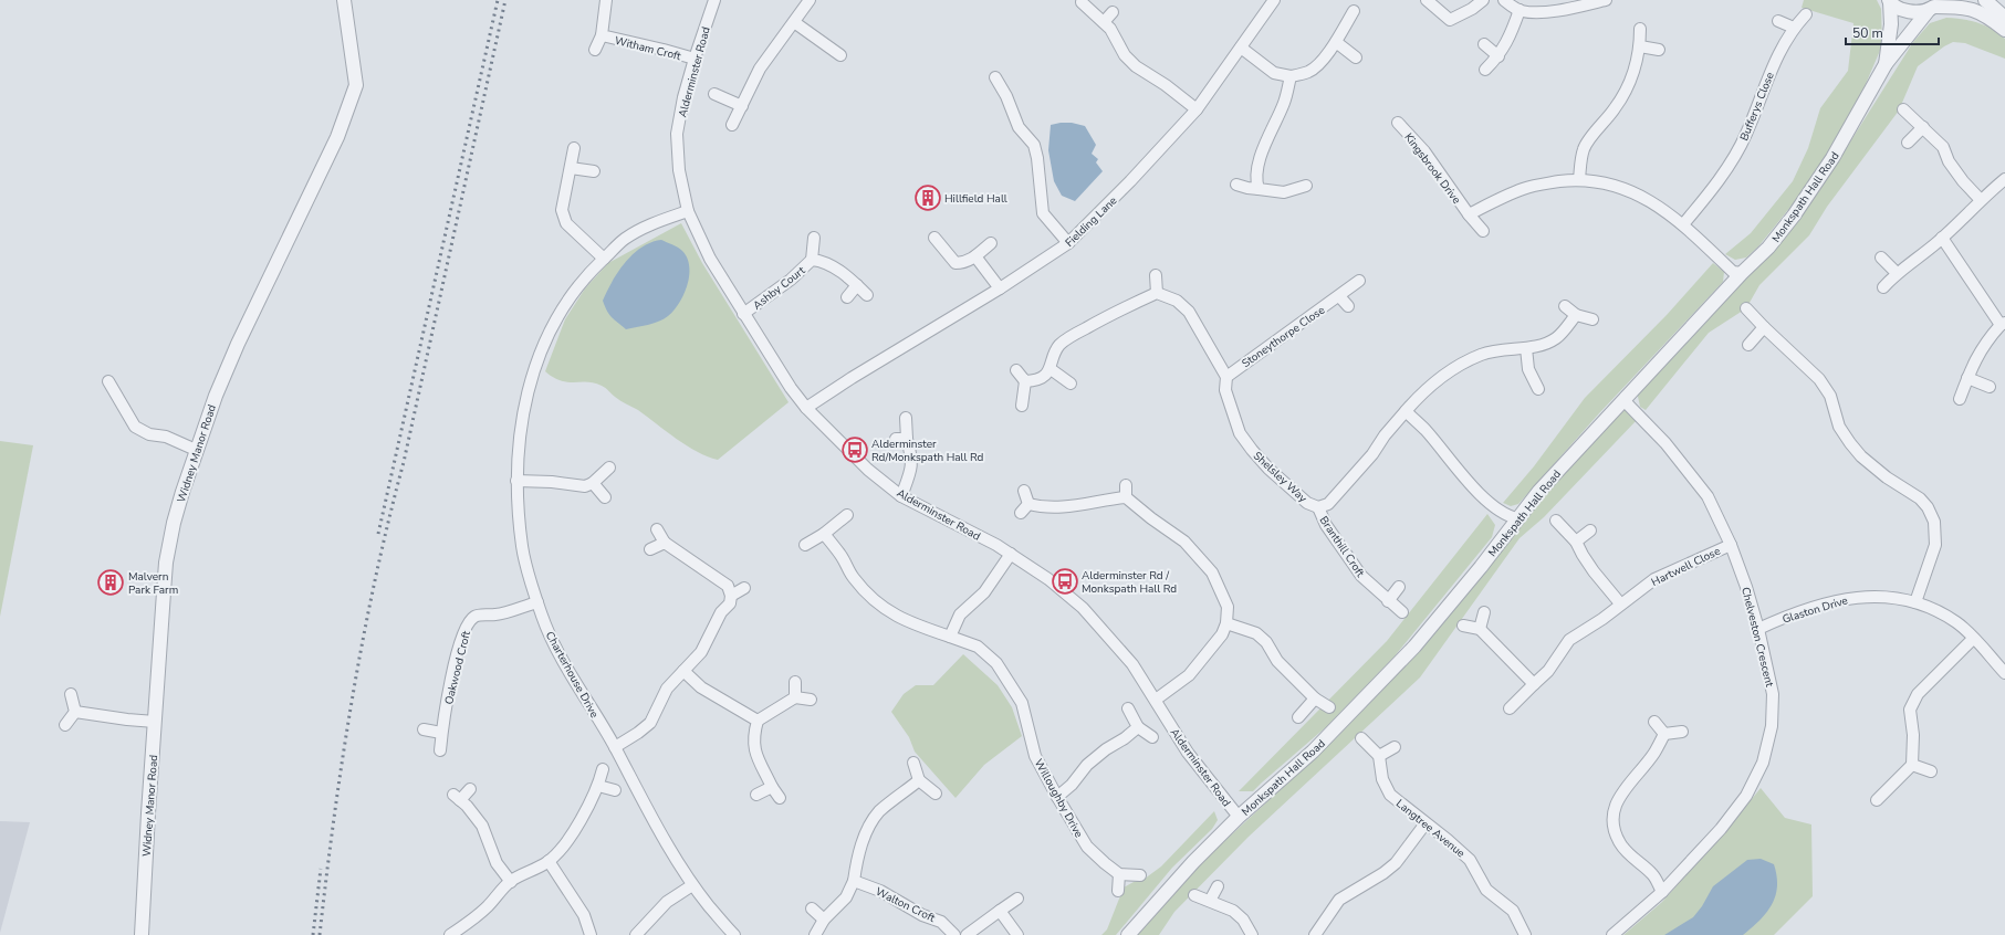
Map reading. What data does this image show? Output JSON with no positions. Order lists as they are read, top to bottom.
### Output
{
  "streets": {
    "street": [
      "Witham Croft",
      "Alderminster Road",
      "Bufferys Close",
      "Kingsbrook Drive",
      "Monkspath Hall Road",
      "Fielding Lane",
      "Ashby Court",
      "Stoneythorpe Close",
      "Widney Manor Road",
      "Shelsley Way",
      "Branthill Croft",
      "Hartwell Close",
      "Glaston Drive",
      "Chelveston Crescent",
      "Oakwood Croft",
      "Charterhouse Drive",
      "Willoughby Drive",
      "Langtree Avenue",
      "Walton Croft"
    ]
  },
  "crossings": [
    ["Witham Croft", "Alderminster Road"],
    ["Alderminster Road", "Monkspath Hall Road"],
    ["Alderminster Road", "Fielding Lane"],
    ["Alderminster Road", "Ashby Court"],
    ["Alderminster Road", "Charterhouse Drive"],
    ["Bufferys Close", "Kingsbrook Drive"],
    ["Kingsbrook Drive", "Monkspath Hall Road"],
    ["Monkspath Hall Road", "Chelveston Crescent"],
    ["Stoneythorpe Close", "Shelsley Way"],
    ["Shelsley Way", "Branthill Croft"],
    ["Hartwell Close", "Chelveston Crescent"],
    ["Glaston Drive", "Chelveston Crescent"],
    ["Oakwood Croft", "Charterhouse Drive"]
  ],
  "places": {
    "building": ["Hillfield Hall", "Malvern Park Farm"],
    "bus stop": ["Alderminster Rd/Monkspath Hall Rd", "Alderminster Rd / Monkspath Hall Rd"]
  },
  "scale_bar": "50 m"
}
